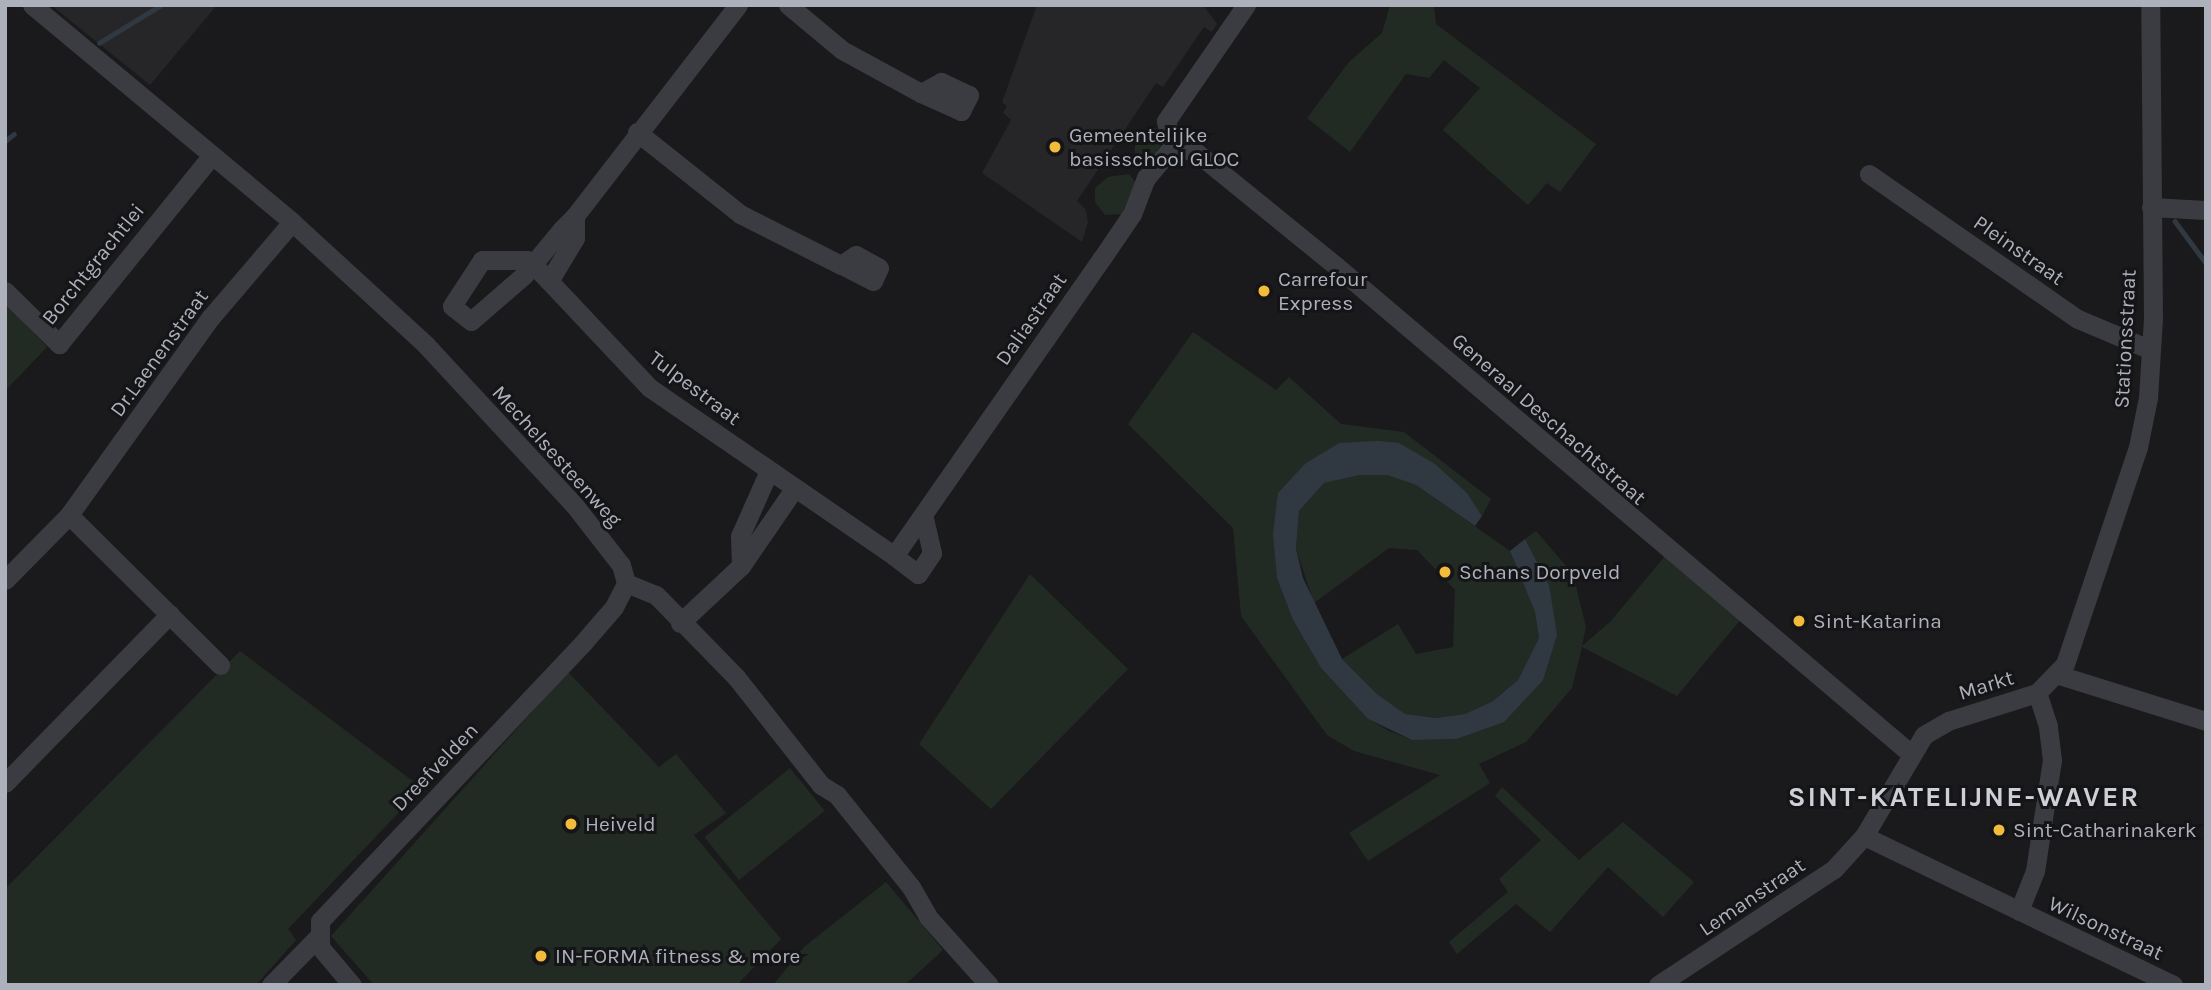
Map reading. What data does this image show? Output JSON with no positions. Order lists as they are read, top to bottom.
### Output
{
  "streets": {
    "street": [
      "Pleinstraat",
      "Borchtgrachtlei",
      "Daliastraat",
      "Stationsstraat",
      "Dr.Laenenstraat",
      "Tulpestraat",
      "Generaal Deschachtstraat",
      "Mechelsesteenweg",
      "Markt",
      "Dreefvelden",
      "Lemanstraat",
      "Wilsonstraat"
    ]
  },
  "crossings": [
    ["Pleinstraat", "Stationsstraat"],
    ["Borchtgrachtlei", "Mechelsesteenweg"],
    ["Daliastraat", "Generaal Deschachtstraat"],
    ["Dr.Laenenstraat", "Mechelsesteenweg"],
    ["Generaal Deschachtstraat", "Markt"],
    ["Mechelsesteenweg", "Dreefvelden"],
    ["Markt", "Lemanstraat"],
    ["Markt", "Wilsonstraat"]
  ],
  "districts": ["SINT-KATELIJNE-WAVER"],
  "places": [
    "Gemeentelijke basisschool GLOC",
    "Carrefour Express",
    "Schans Dorpveld",
    "Sint-Katarina",
    "Heiveld",
    "Sint-Catharinakerk",
    "IN-FORMA fitness & more"
  ]
}
